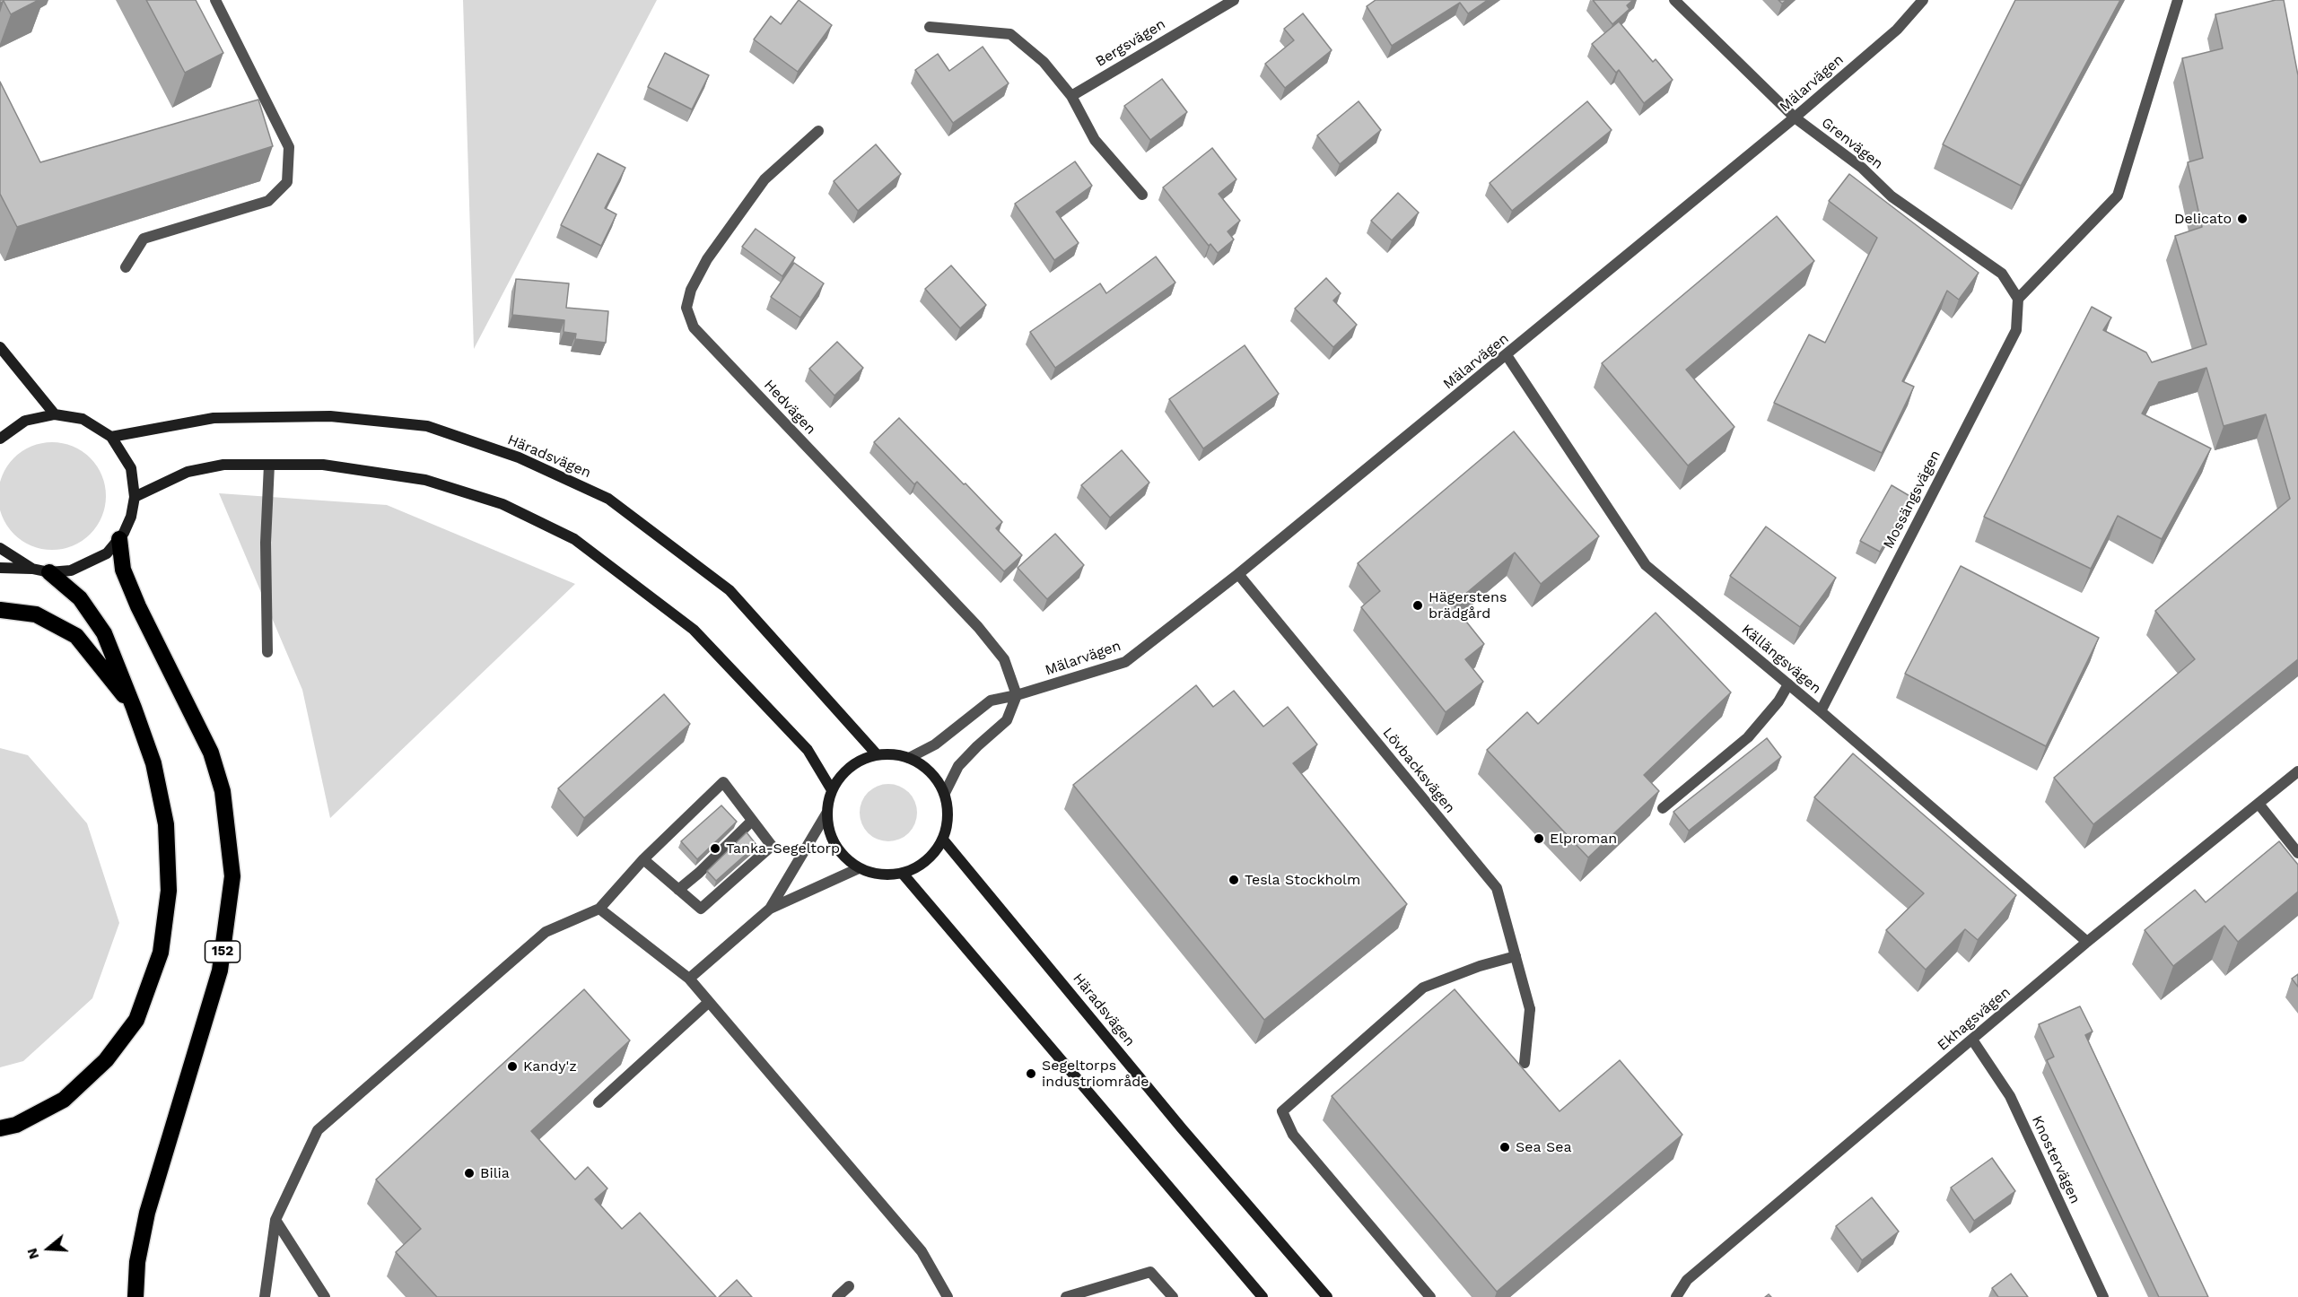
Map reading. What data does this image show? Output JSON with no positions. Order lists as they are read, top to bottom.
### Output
{
  "streets": {
    "highway": ["152"],
    "main road": ["Häradsvägen"],
    "street": [
      "Bergsvägen",
      "Mälarvägen",
      "Grenvägen",
      "Hedvägen",
      "Mossängsvägen",
      "Källängsvägen",
      "Lövbacksvägen",
      "Ekhagsvägen",
      "Knostervägen"
    ]
  },
  "crossings": [
    ["Mälarvägen", "Grenvägen"],
    ["Mälarvägen", "Hedvägen"],
    ["Mälarvägen", "Häradsvägen"],
    ["Mälarvägen", "Källängsvägen"],
    ["Mälarvägen", "Lövbacksvägen"],
    ["Grenvägen", "Mossängsvägen"],
    ["Mossängsvägen", "Källängsvägen"],
    ["Källängsvägen", "Ekhagsvägen"],
    ["Ekhagsvägen", "Knostervägen"]
  ],
  "places": [
    "Delicato",
    "Hägerstens brädgård",
    "Elproman",
    "Tanka-Segeltorp",
    "Tesla Stockholm",
    "Kandy'z",
    "Segeltorps industriområde",
    "Sea Sea",
    "Bilia"
  ],
  "north": "left"
}
